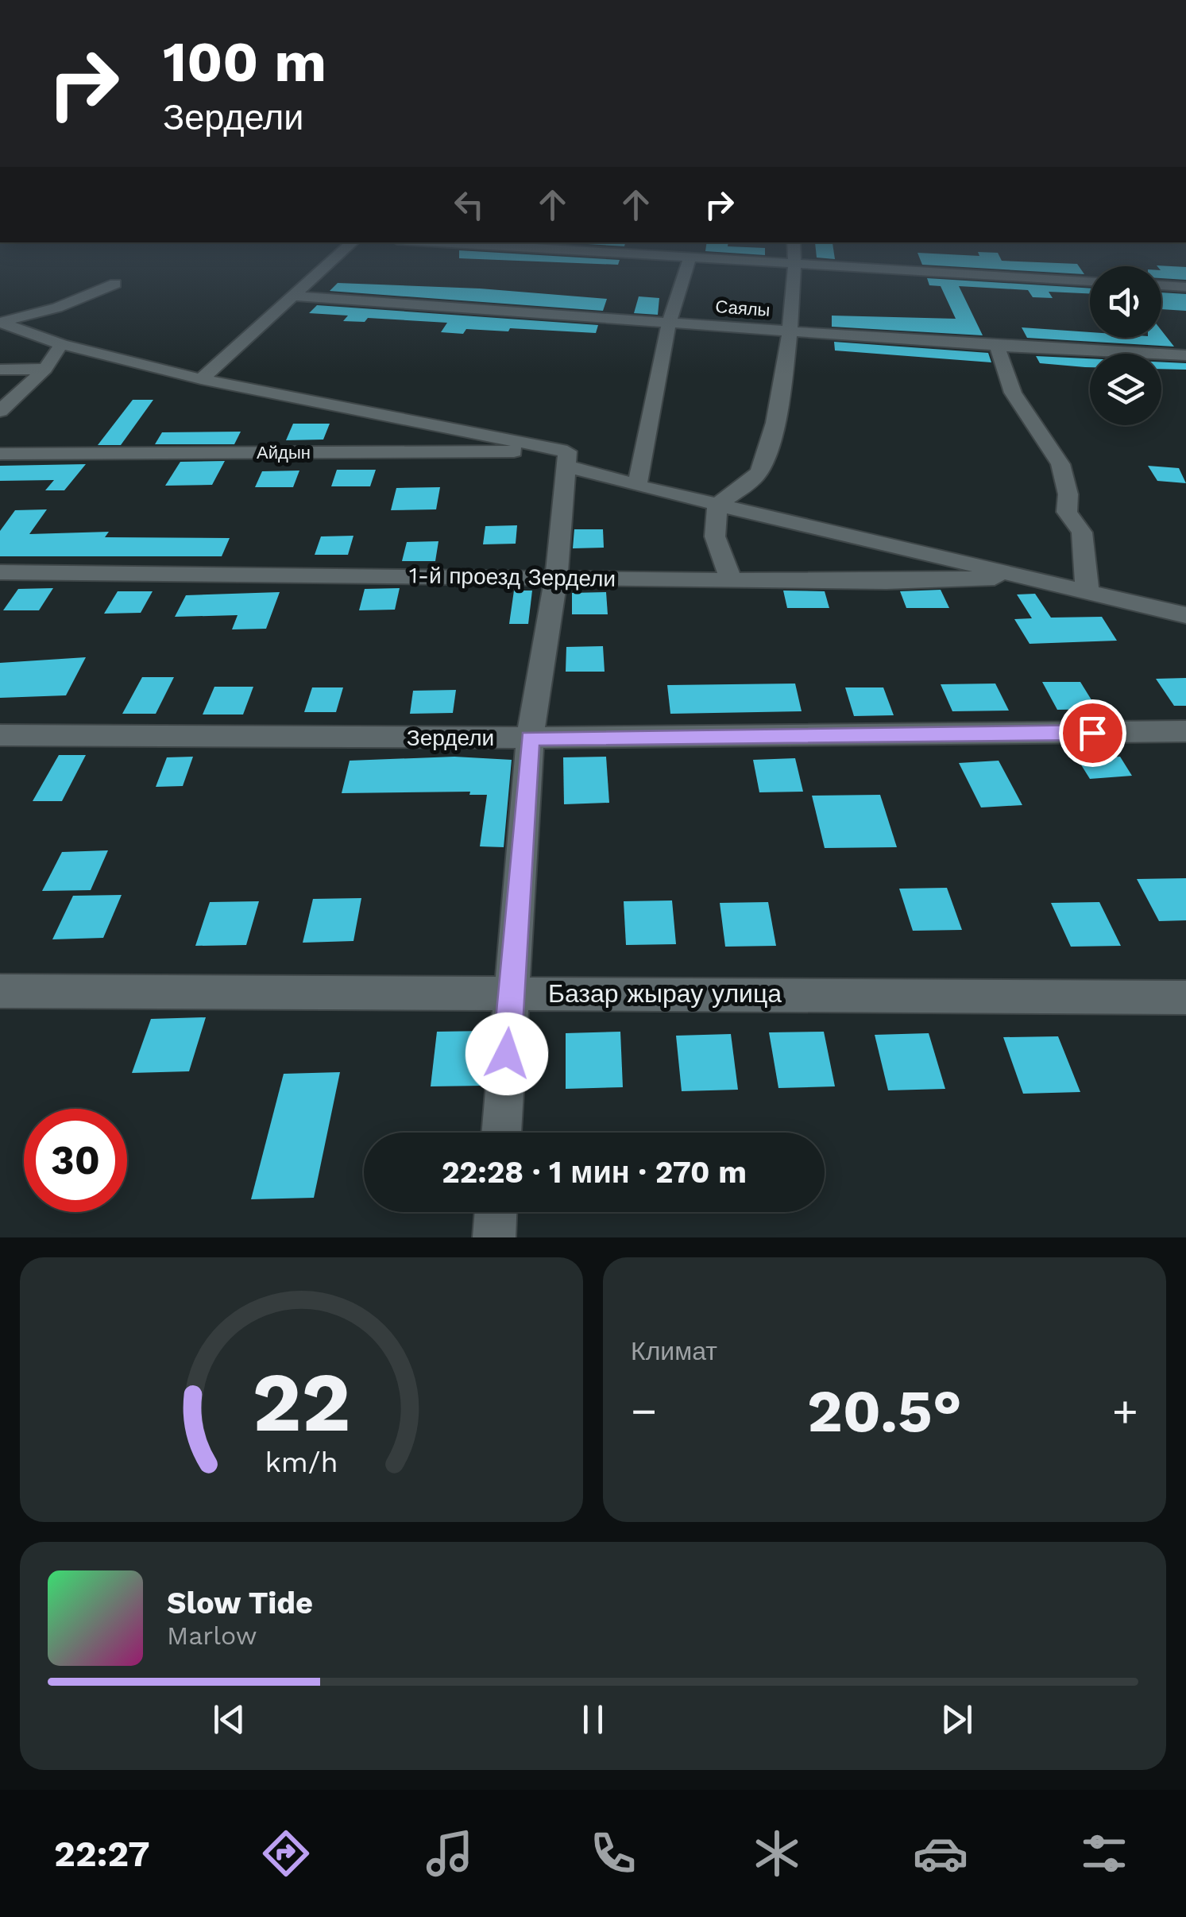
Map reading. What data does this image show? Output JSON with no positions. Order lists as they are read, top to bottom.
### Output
{
  "streets": {
    "street": [
      "Саялы",
      "Айдын",
      "1-й проезд Зердели",
      "Зердели",
      "Базар жырау улица"
    ]
  },
  "page": {
    "turn": ["100 m", "Зердели"],
    "limit": "30",
    "trip": "22:28 · 1 мин · 270 m",
    "tile": "Климат",
    "heat": ["−", "20.5°", "+"],
    "song": ["Slow Tide", "Marlow"],
    "tabs": "22:27",
    "gauge": ["22", "km/h"]
  }
}
